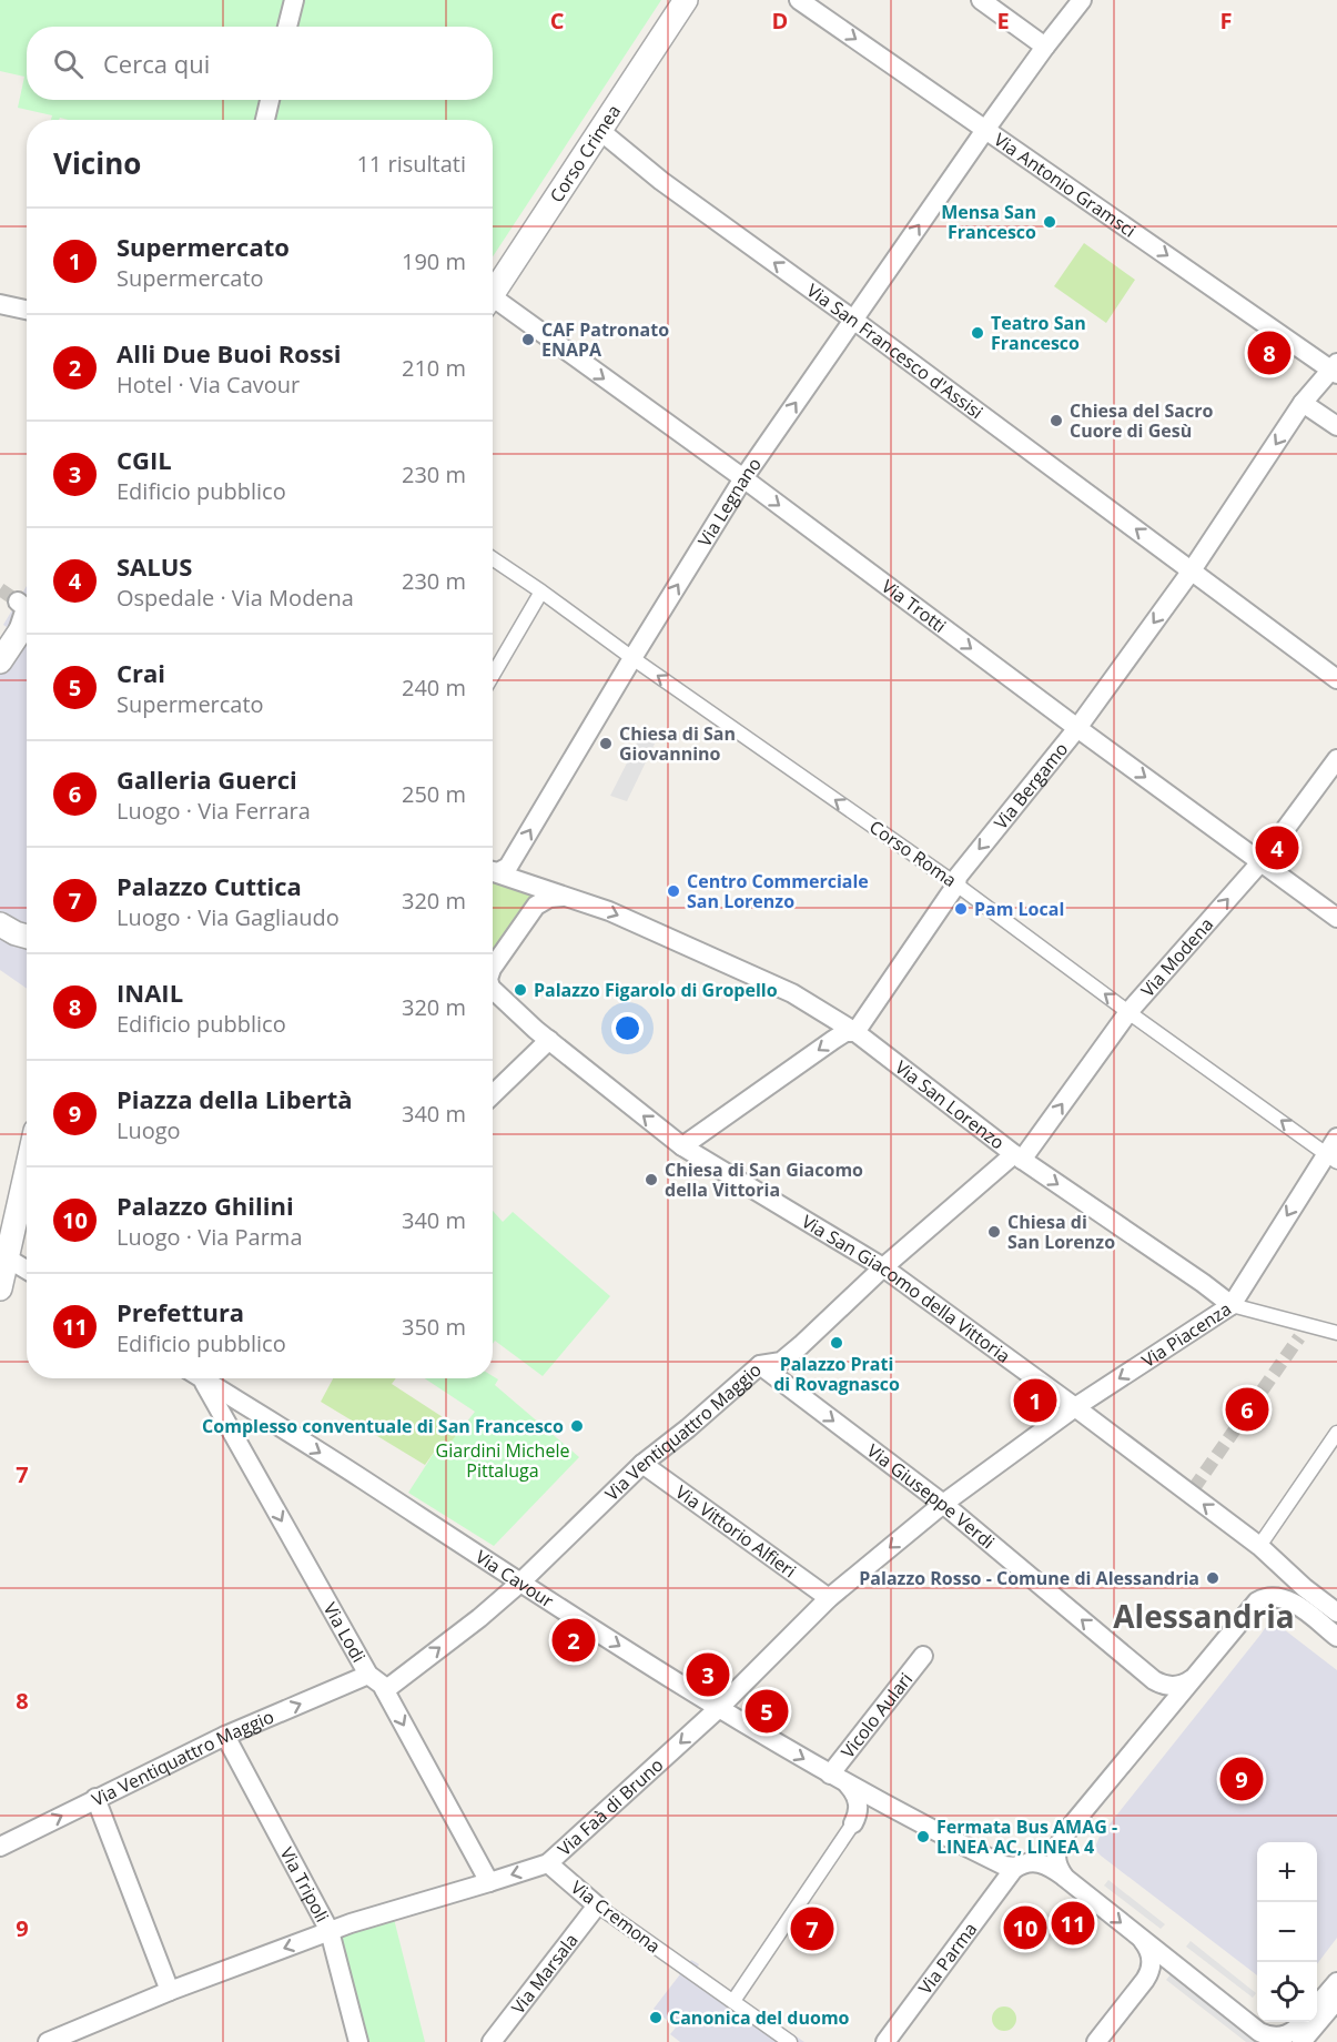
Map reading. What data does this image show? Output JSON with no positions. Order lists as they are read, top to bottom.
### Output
{
  "streets": {
    "street": [
      "Corso Crimea",
      "Via Antonio Gramsci",
      "Via San Francesco d'Assisi",
      "Via Legnano",
      "Via Trotti",
      "Via Bergamo",
      "Corso Roma",
      "Via Modena",
      "Via San Lorenzo",
      "Via San Giacomo della Vittoria",
      "Via Piacenza",
      "Via Ventiquattro Maggio",
      "Via Giuseppe Verdi",
      "Via Vittorio Alfieri",
      "Via Cavour",
      "Via Lodi",
      "Vicolo Aulari",
      "Via Faà di Bruno",
      "Via Tripoli",
      "Via Cremona",
      "Via Parma",
      "Via Marsala"
    ]
  },
  "crossings": [
    ["Corso Crimea", "Via San Francesco d'Assisi"],
    ["Via Antonio Gramsci", "Via Legnano"],
    ["Via Antonio Gramsci", "Via Bergamo"],
    ["Via San Francesco d'Assisi", "Via Legnano"],
    ["Via San Francesco d'Assisi", "Via Bergamo"],
    ["Via Legnano", "Via Trotti"],
    ["Via Legnano", "Corso Roma"],
    ["Via Trotti", "Via Bergamo"],
    ["Via Trotti", "Via Modena"],
    ["Via Bergamo", "Corso Roma"],
    ["Via Bergamo", "Via San Lorenzo"],
    ["Corso Roma", "Via Modena"],
    ["Corso Roma", "Via Piacenza"],
    ["Via Modena", "Via San Lorenzo"],
    ["Via Modena", "Via Ventiquattro Maggio"],
    ["Via San Lorenzo", "Via Piacenza"],
    ["Via San Lorenzo", "Via Ventiquattro Maggio"],
    ["Via San Giacomo della Vittoria", "Via Piacenza"],
    ["Via San Giacomo della Vittoria", "Via Ventiquattro Maggio"],
    ["Via San Giacomo della Vittoria", "Via Faà di Bruno"],
    ["Via Piacenza", "Via Faà di Bruno"],
    ["Via Ventiquattro Maggio", "Via Giuseppe Verdi"],
    ["Via Ventiquattro Maggio", "Via Vittorio Alfieri"],
    ["Via Ventiquattro Maggio", "Via Cavour"],
    ["Via Ventiquattro Maggio", "Via Lodi"],
    ["Via Ventiquattro Maggio", "Via Tripoli"],
    ["Via Giuseppe Verdi", "Via Faà di Bruno"],
    ["Via Vittorio Alfieri", "Via Faà di Bruno"],
    ["Via Cavour", "Vicolo Aulari"],
    ["Via Cavour", "Via Faà di Bruno"],
    ["Via Cavour", "Via Parma"],
    ["Via Lodi", "Via Faà di Bruno"],
    ["Via Faà di Bruno", "Via Tripoli"],
    ["Via Faà di Bruno", "Via Cremona"],
    ["Via Cremona", "Via Marsala"]
  ],
  "one_way": [
    "Via Antonio Gramsci",
    "Via San Francesco d'Assisi",
    "Via Legnano",
    "Via Trotti",
    "Via Bergamo",
    "Corso Roma",
    "Via Modena",
    "Via San Lorenzo",
    "Via San Giacomo della Vittoria",
    "Via Piacenza",
    "Via Cavour",
    "Via Lodi",
    "Via Faà di Bruno"
  ],
  "districts": ["Alessandria"],
  "parks": ["Giardini Michele Pittaluga"],
  "places": [
    "Mensa San Francesco",
    "Teatro San Francesco",
    "CAF Patronato ENAPA",
    "Chiesa del Sacro Cuore di Gesù",
    "Chiesa di San Giovannino",
    "Centro Commerciale San Lorenzo",
    "Pam Local",
    "Palazzo Figarolo di Gropello",
    "Chiesa di San Giacomo della Vittoria",
    "Chiesa di San Lorenzo",
    "Palazzo Prati di Rovagnasco",
    "Complesso conventuale di San Francesco",
    "Palazzo Rosso - Comune di Alessandria",
    "Fermata Bus AMAG - LINEA AC, LINEA 4",
    "Canonica del duomo"
  ],
  "page": {
    "search": "Cerca qui",
    "heading": ["Vicino", "11 risultati"],
    "list": [
      {
        "mark": "1",
        "name": "Supermercato",
        "note": "Supermercato",
        "value": "190 m"
      },
      {
        "mark": "2",
        "name": "Alli Due Buoi Rossi",
        "note": "Hotel · Via Cavour",
        "value": "210 m"
      },
      {
        "mark": "3",
        "name": "CGIL",
        "note": "Edificio pubblico",
        "value": "230 m"
      },
      {
        "mark": "4",
        "name": "SALUS",
        "note": "Ospedale · Via Modena",
        "value": "230 m"
      },
      {
        "mark": "5",
        "name": "Crai",
        "note": "Supermercato",
        "value": "240 m"
      },
      {
        "mark": "6",
        "name": "Galleria Guerci",
        "note": "Luogo · Via Ferrara",
        "value": "250 m"
      },
      {
        "mark": "7",
        "name": "Palazzo Cuttica",
        "note": "Luogo · Via Gagliaudo",
        "value": "320 m"
      },
      {
        "mark": "8",
        "name": "INAIL",
        "note": "Edificio pubblico",
        "value": "320 m"
      },
      {
        "mark": "9",
        "name": "Piazza della Libertà",
        "note": "Luogo",
        "value": "340 m"
      },
      {
        "mark": "10",
        "name": "Palazzo Ghilini",
        "note": "Luogo · Via Parma",
        "value": "340 m"
      },
      {
        "mark": "11",
        "name": "Prefettura",
        "note": "Edificio pubblico",
        "value": "350 m"
      }
    ],
    "pins": [
      "8",
      "4",
      "1",
      "6",
      "2",
      "3",
      "5",
      "9",
      "11",
      "10",
      "7"
    ],
    "map_buttons": ["+", "−"]
  },
  "grid": {
    "columns": [
      "C",
      "D",
      "E",
      "F"
    ],
    "rows": ["7", "8", "9"]
  }
}
